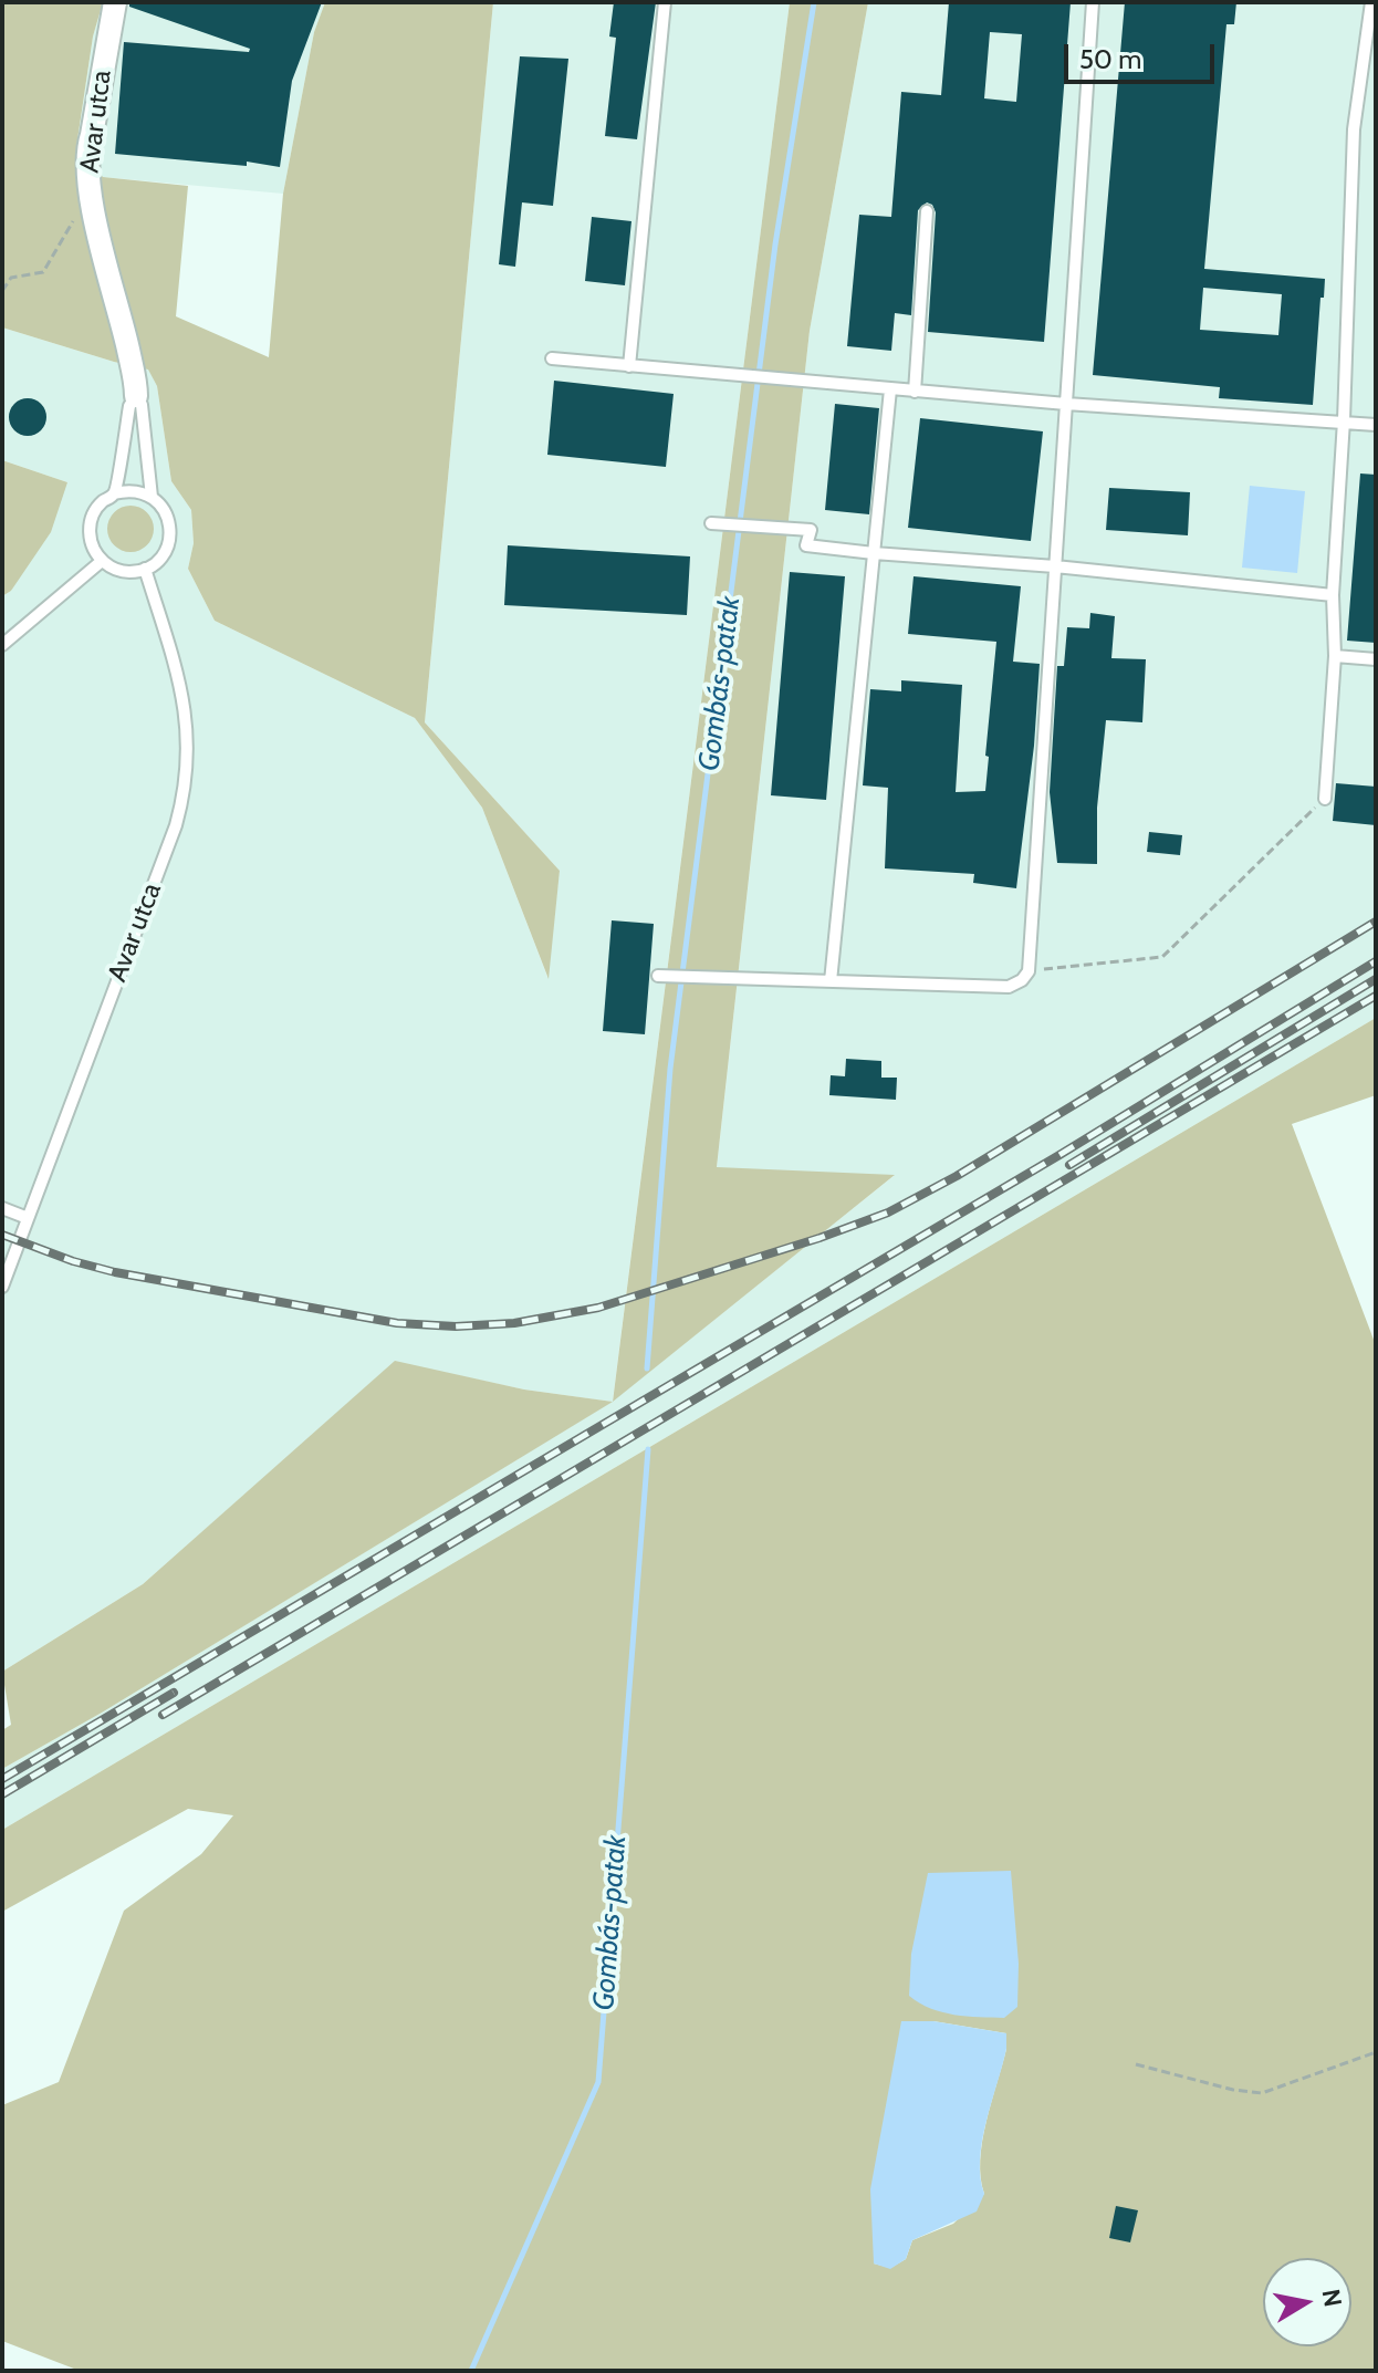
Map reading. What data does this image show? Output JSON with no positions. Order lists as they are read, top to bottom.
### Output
{
  "streets": {
    "street": ["Avar utca"]
  },
  "water": ["Gombás-patak"],
  "scale_bar": "50 m",
  "north": "right"
}
